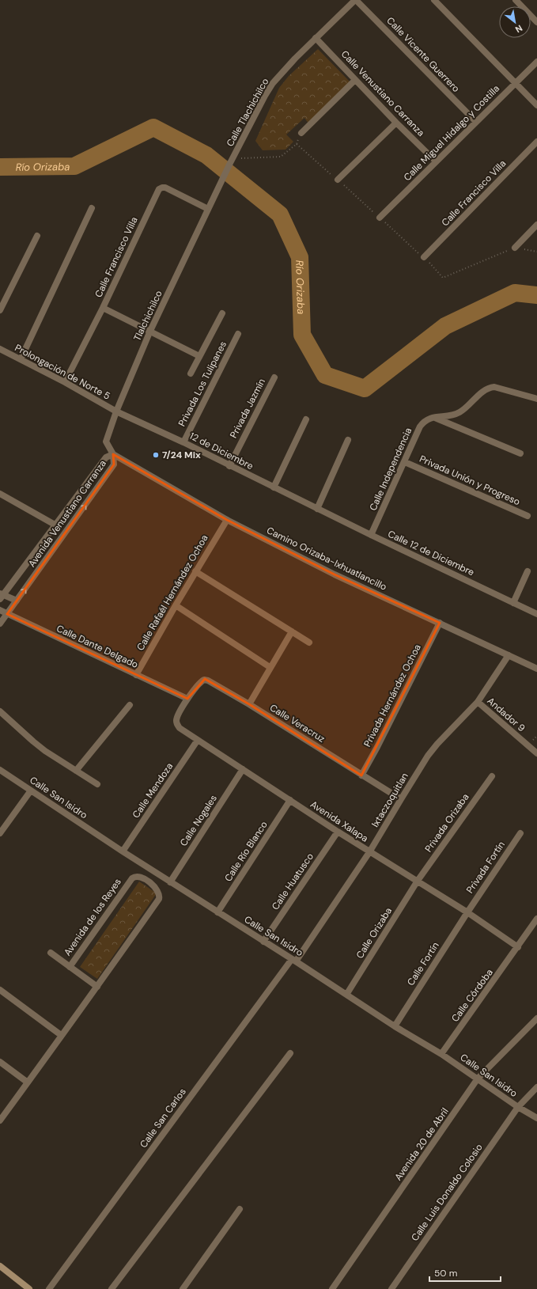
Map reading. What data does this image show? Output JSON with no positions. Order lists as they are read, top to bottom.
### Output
{
  "streets": {
    "street": [
      "Calle Vicente Guerrero",
      "Calle Venustiano Carranza",
      "Calle Tlachichilco",
      "Calle Miguel Hidalgo y Costilla",
      "Calle Francisco Villa",
      "Tlalchichilco",
      "Prolongación de Norte 5",
      "Privada Los Tulipanes",
      "Privada Jazmín",
      "12 de Diciembre",
      "Calle Independencia",
      "Privada Unión y Progreso",
      "Avenida Venustiano Carranza",
      "Calle 12 de Diciembre",
      "Camino Orizaba-Ixhuatlancillo",
      "Calle Rafaél Hernández Ochoa",
      "Calle Dante Delgado",
      "Privada Hernández Ochoa",
      "Andador 9",
      "Calle Veracruz",
      "Calle Mendoza",
      "Calle San Isidro",
      "Ixtaczoquitlan",
      "Calle Nogales",
      "Avenida Xalapa",
      "Privada Orizaba",
      "Calle Río Blanco",
      "Privada Fortín",
      "Calle Huatusco",
      "Avenida de los Reyes",
      "Calle Orizaba",
      "Calle Fortín",
      "Calle Córdoba",
      "Calle San Carlos",
      "Avenida 20 de Abril",
      "Calle Luis Donaldo Colosio"
    ]
  },
  "crossings": [
    ["Calle Vicente Guerrero", "Calle Tlachichilco"],
    ["Calle Vicente Guerrero", "Calle Miguel Hidalgo y Costilla"],
    ["Calle Venustiano Carranza", "Calle Tlachichilco"],
    ["Calle Venustiano Carranza", "Calle Miguel Hidalgo y Costilla"],
    ["Calle Tlachichilco", "Tlalchichilco"],
    ["Calle Francisco Villa", "Tlalchichilco"],
    ["Calle Francisco Villa", "Prolongación de Norte 5"],
    ["Tlalchichilco", "Prolongación de Norte 5"],
    ["Tlalchichilco", "12 de Diciembre"],
    ["Tlalchichilco", "Avenida Venustiano Carranza"],
    ["Tlalchichilco", "Camino Orizaba-Ixhuatlancillo"],
    ["Prolongación de Norte 5", "12 de Diciembre"],
    ["Privada Los Tulipanes", "12 de Diciembre"],
    ["Privada Jazmín", "12 de Diciembre"],
    ["12 de Diciembre", "Calle 12 de Diciembre"],
    ["Calle Independencia", "Privada Unión y Progreso"],
    ["Calle Independencia", "Calle 12 de Diciembre"],
    ["Avenida Venustiano Carranza", "Camino Orizaba-Ixhuatlancillo"],
    ["Avenida Venustiano Carranza", "Calle Dante Delgado"],
    ["Camino Orizaba-Ixhuatlancillo", "Calle Rafaél Hernández Ochoa"],
    ["Camino Orizaba-Ixhuatlancillo", "Privada Hernández Ochoa"],
    ["Camino Orizaba-Ixhuatlancillo", "Ixtaczoquitlan"],
    ["Calle Rafaél Hernández Ochoa", "Calle Dante Delgado"],
    ["Calle Dante Delgado", "Calle Veracruz"],
    ["Calle Dante Delgado", "Avenida Xalapa"],
    ["Privada Hernández Ochoa", "Calle Veracruz"],
    ["Andador 9", "Ixtaczoquitlan"],
    ["Calle Veracruz", "Ixtaczoquitlan"],
    ["Calle Veracruz", "Avenida Xalapa"],
    ["Calle Mendoza", "Calle San Isidro"],
    ["Calle Mendoza", "Avenida Xalapa"],
    ["Calle San Isidro", "Ixtaczoquitlan"],
    ["Calle San Isidro", "Calle Nogales"],
    ["Calle San Isidro", "Calle Río Blanco"],
    ["Calle San Isidro", "Calle Huatusco"],
    ["Calle San Isidro", "Calle Orizaba"],
    ["Calle San Isidro", "Calle Fortín"],
    ["Calle San Isidro", "Calle Córdoba"],
    ["Calle San Isidro", "Calle San Carlos"],
    ["Calle San Isidro", "Avenida 20 de Abril"],
    ["Calle San Isidro", "Calle Luis Donaldo Colosio"],
    ["Ixtaczoquitlan", "Avenida Xalapa"],
    ["Ixtaczoquitlan", "Calle San Carlos"],
    ["Calle Nogales", "Avenida Xalapa"],
    ["Avenida Xalapa", "Privada Orizaba"],
    ["Avenida Xalapa", "Calle Río Blanco"],
    ["Avenida Xalapa", "Privada Fortín"],
    ["Avenida Xalapa", "Calle Huatusco"],
    ["Avenida Xalapa", "Calle Orizaba"],
    ["Avenida Xalapa", "Calle Fortín"],
    ["Avenida Xalapa", "Calle Córdoba"],
    ["Privada Orizaba", "Calle Orizaba"],
    ["Privada Fortín", "Calle Fortín"]
  ],
  "water": ["Río Orizaba"],
  "places": ["7/24 Mix"],
  "scale_bar": "50 m",
  "north": "bottom right"
}
